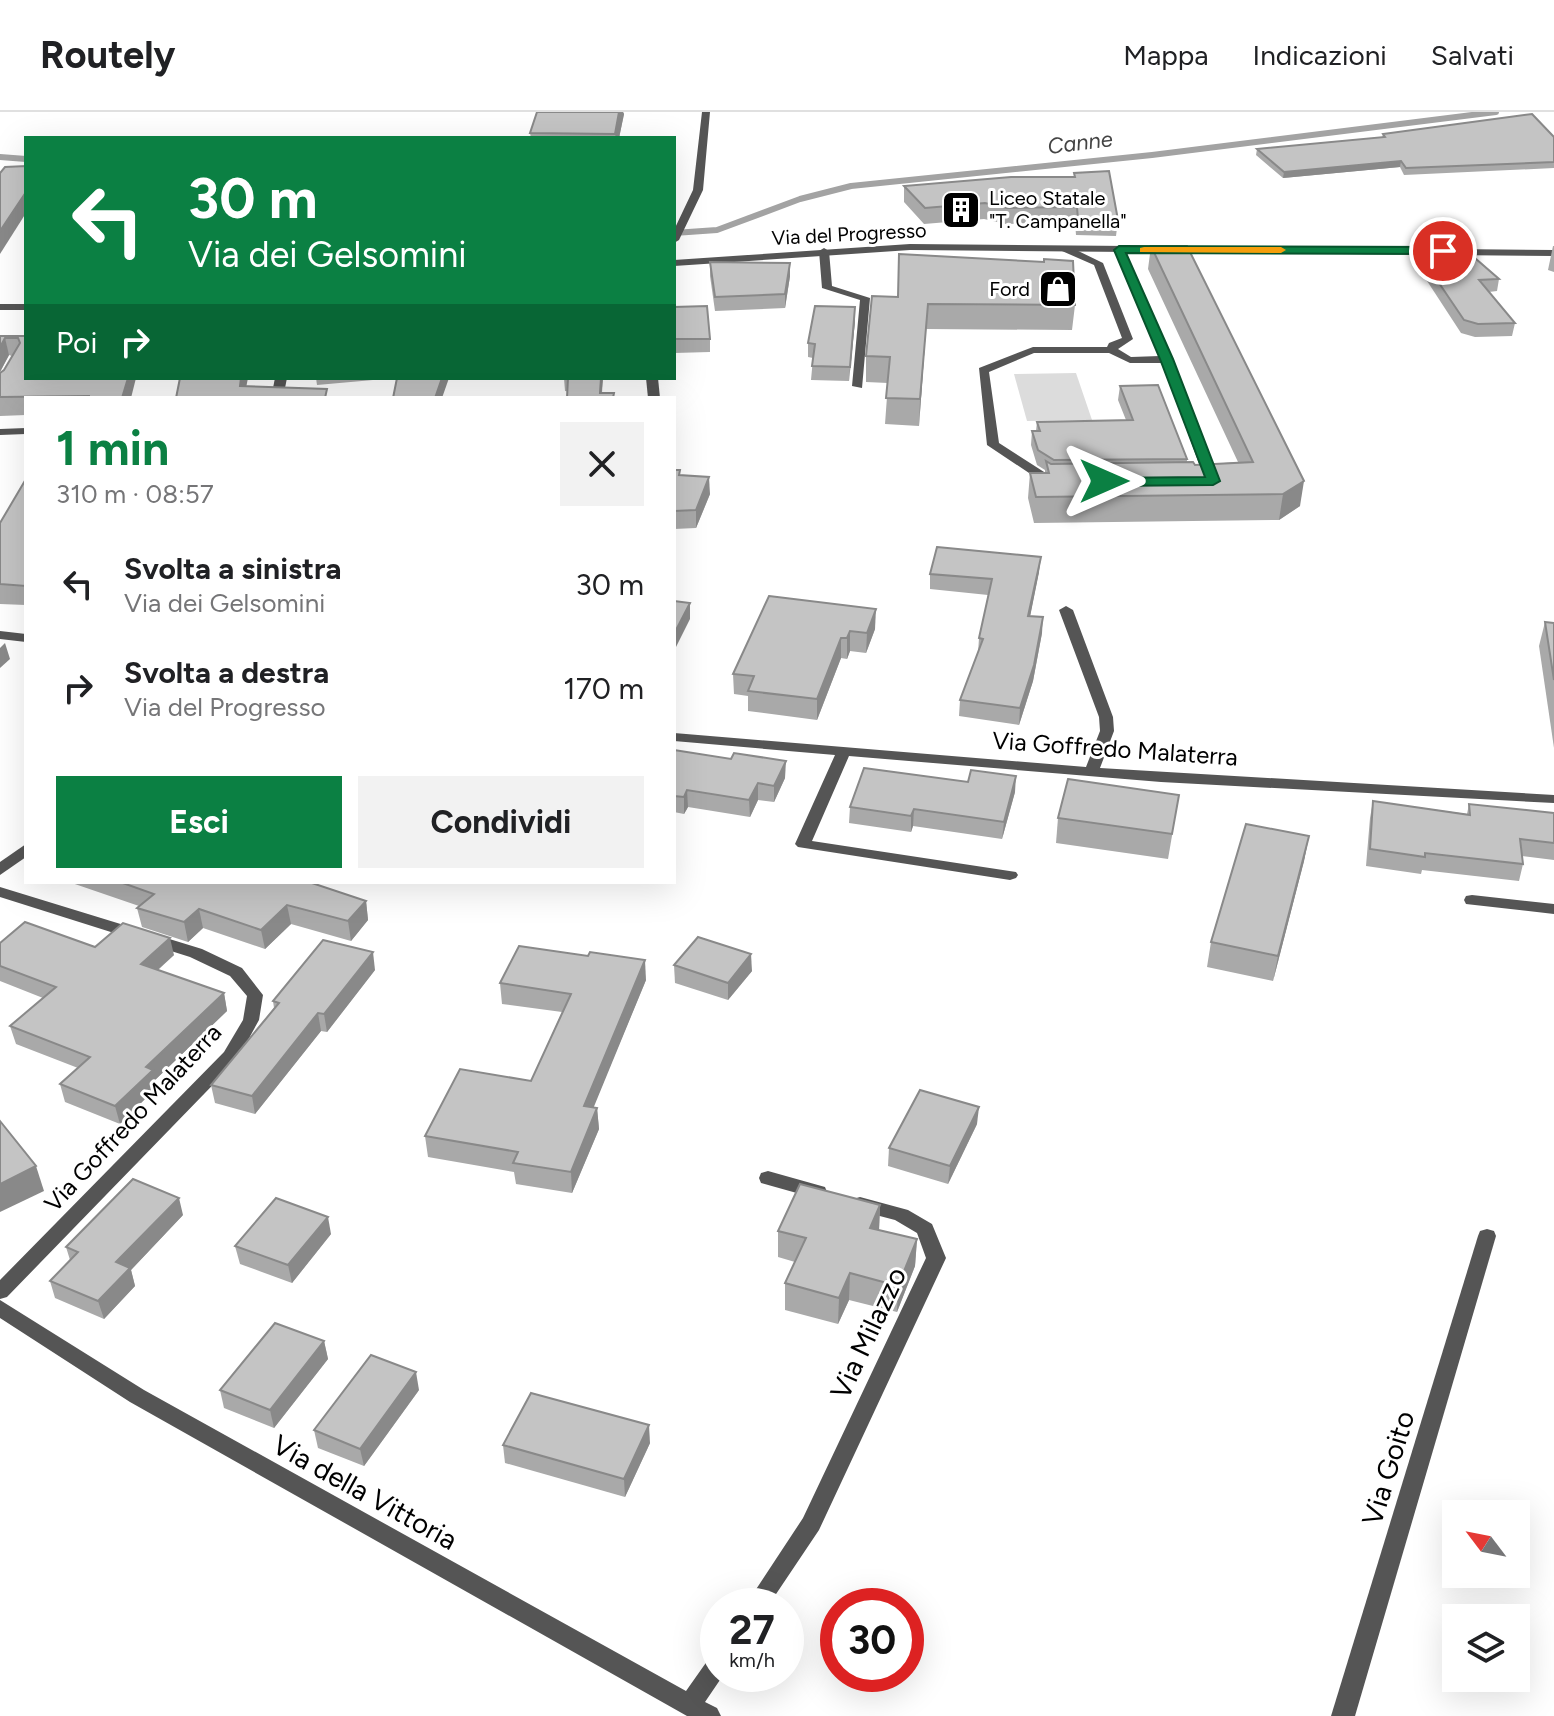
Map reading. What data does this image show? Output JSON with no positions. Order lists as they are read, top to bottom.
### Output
{
  "streets": {
    "street": [
      "Via del Progresso",
      "Via Goffredo Malaterra",
      "Via Milazzo",
      "Via Goito",
      "Via della Vittoria"
    ]
  },
  "water": ["Canne"],
  "places": {
    "building": ["Liceo Statale \"T. Campanella\""],
    "shop": ["Ford"]
  },
  "north": "top left",
  "page": {
    "header": "Routely",
    "nav": ["Mappa", "Indicazioni", "Salvati"],
    "turn": ["30 m", "Via dei Gelsomini"],
    "then": "Poi",
    "heading": ["1 min", "310 m · 08:57"],
    "list": [
      {
        "name": "Svolta a sinistra",
        "note": "Via dei Gelsomini",
        "value": "30 m"
      },
      {
        "name": "Svolta a destra",
        "note": "Via del Progresso",
        "value": "170 m"
      }
    ],
    "buttons": ["Esci", "Condividi"],
    "speed": "27 km/h",
    "limit": "30"
  }
}
